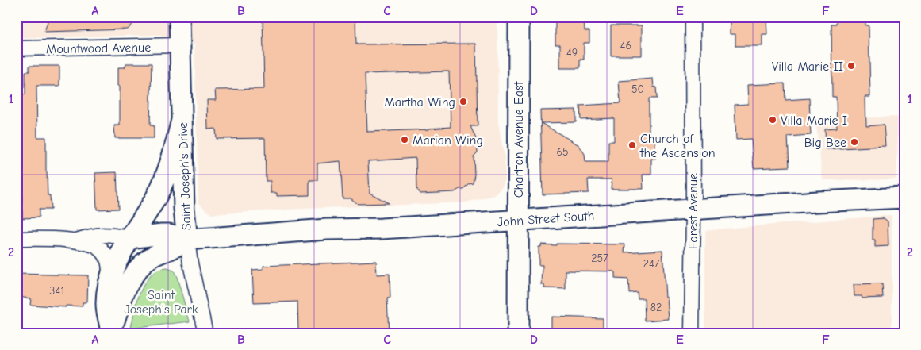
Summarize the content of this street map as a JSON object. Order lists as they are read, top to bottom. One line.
{"streets":{"main road":["Charlton Avenue East","Saint Joseph's Drive","John Street South"],"street":["Mountwood Avenue","Forest Avenue"]},"crossings":[["Mountwood Avenue","Saint Joseph's Drive"],["Charlton Avenue East","John Street South"],["Saint Joseph's Drive","John Street South"],["Forest Avenue","John Street South"]],"parks":["Saint Joseph's Park"],"places":["Villa Marie II","Martha Wing","Villa Marie I","Marian Wing","Big Bee","Church of the Ascension"],"house_numbers":["46","49","50","65","257","247","341","82"],"grid":{"columns":["A","B","C","D","E","F"],"rows":["1","2"]}}
